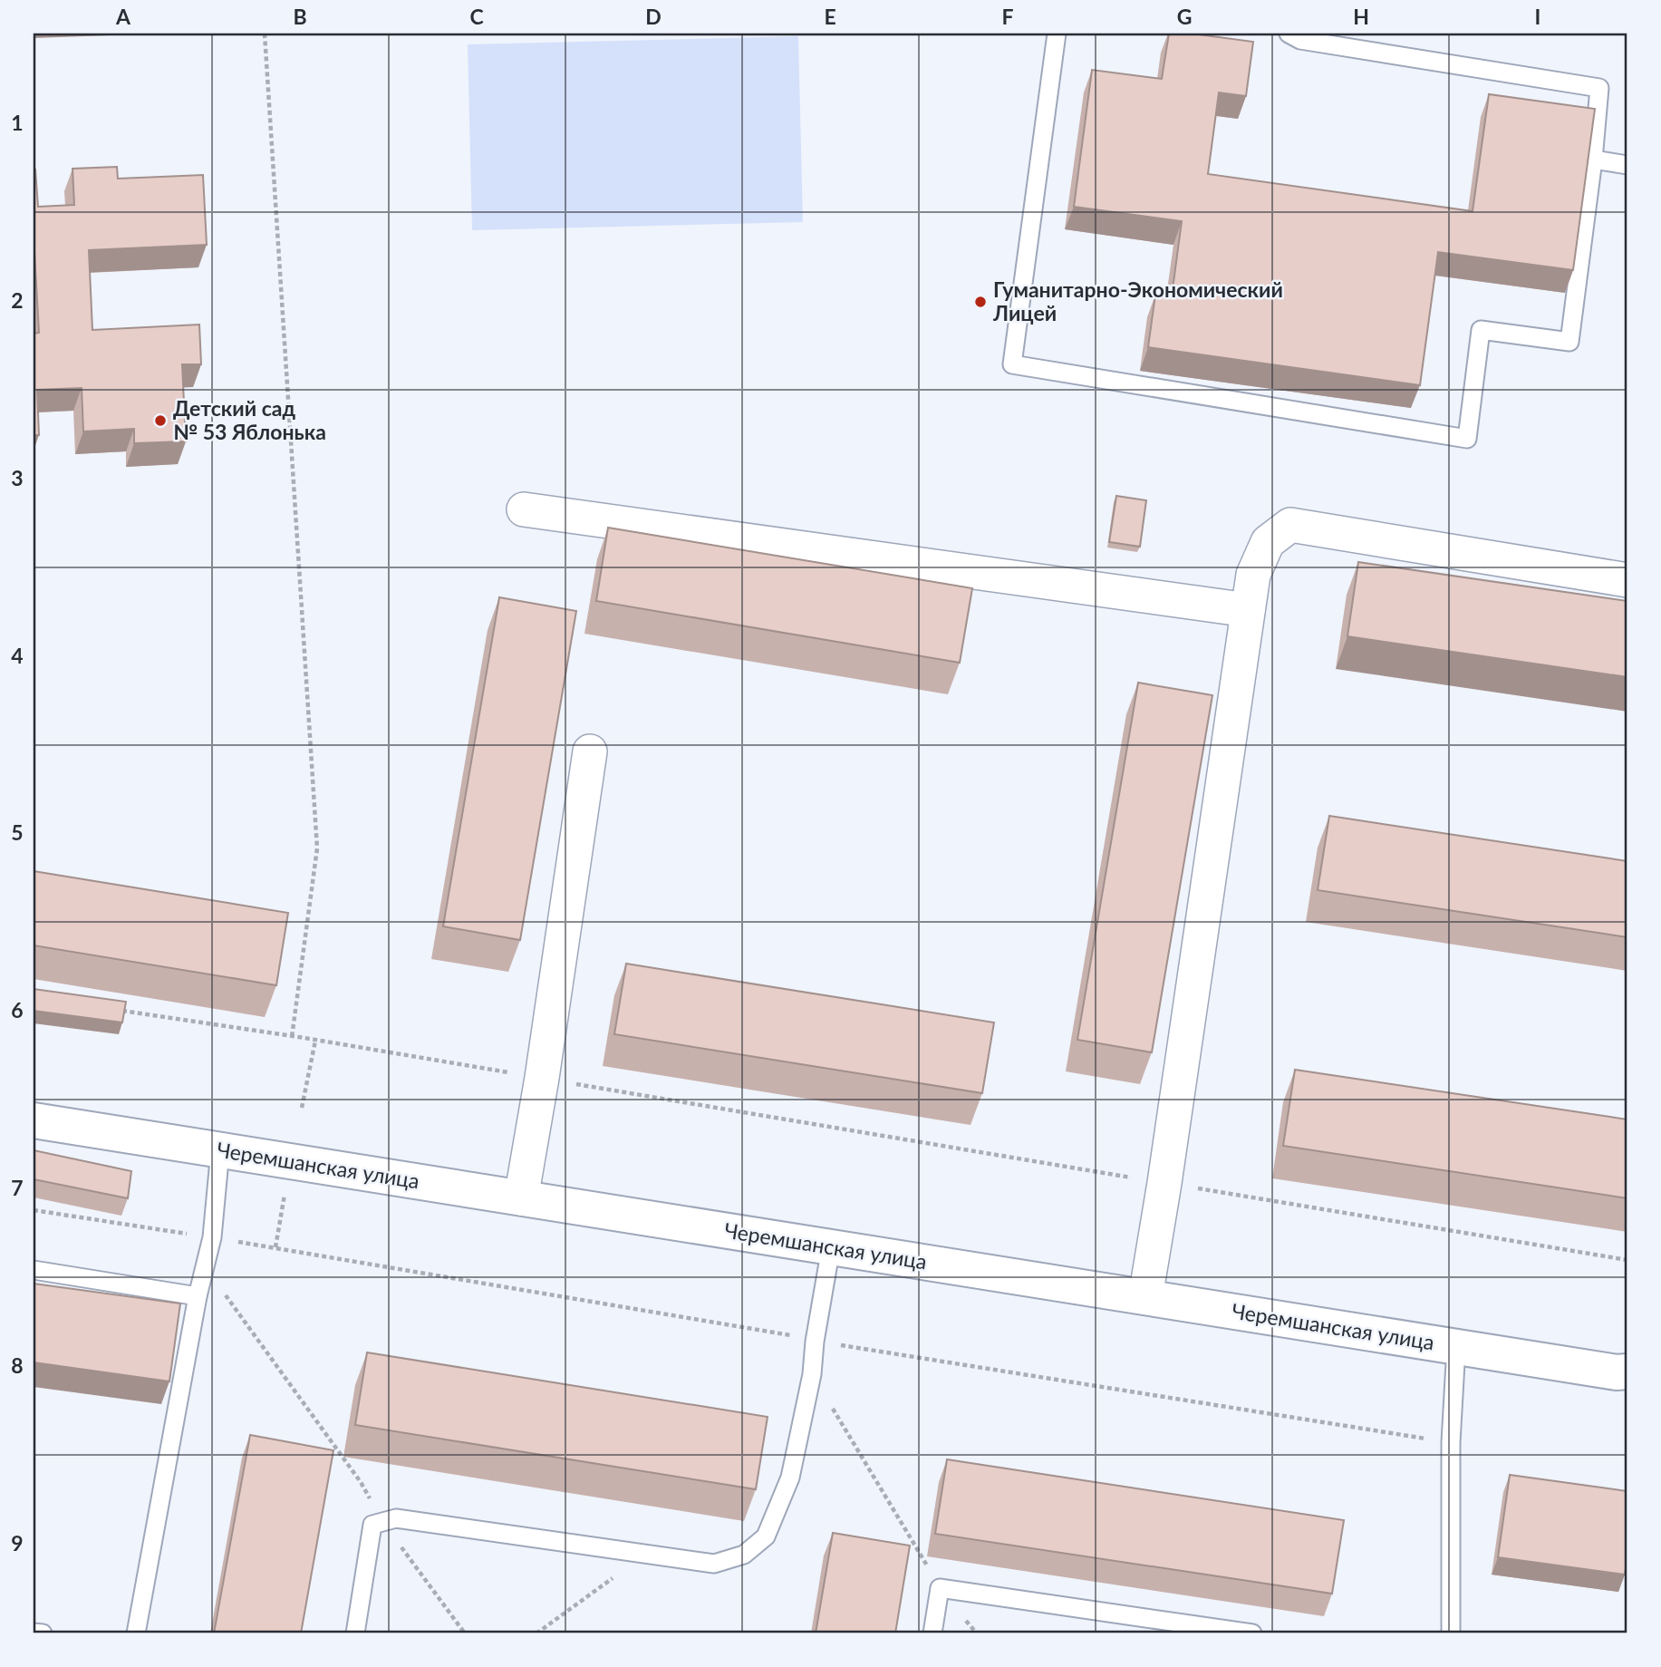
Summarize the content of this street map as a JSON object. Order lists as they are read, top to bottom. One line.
{"streets":{"street":["Черемшанская улица"]},"places":["Гуманитарно-Экономический Лицей","Детский сад № 53 Яблонька"],"grid":{"columns":["A","B","C","D","E","F","G","H","I"],"rows":["1","2","3","4","5","6","7","8","9"]}}
